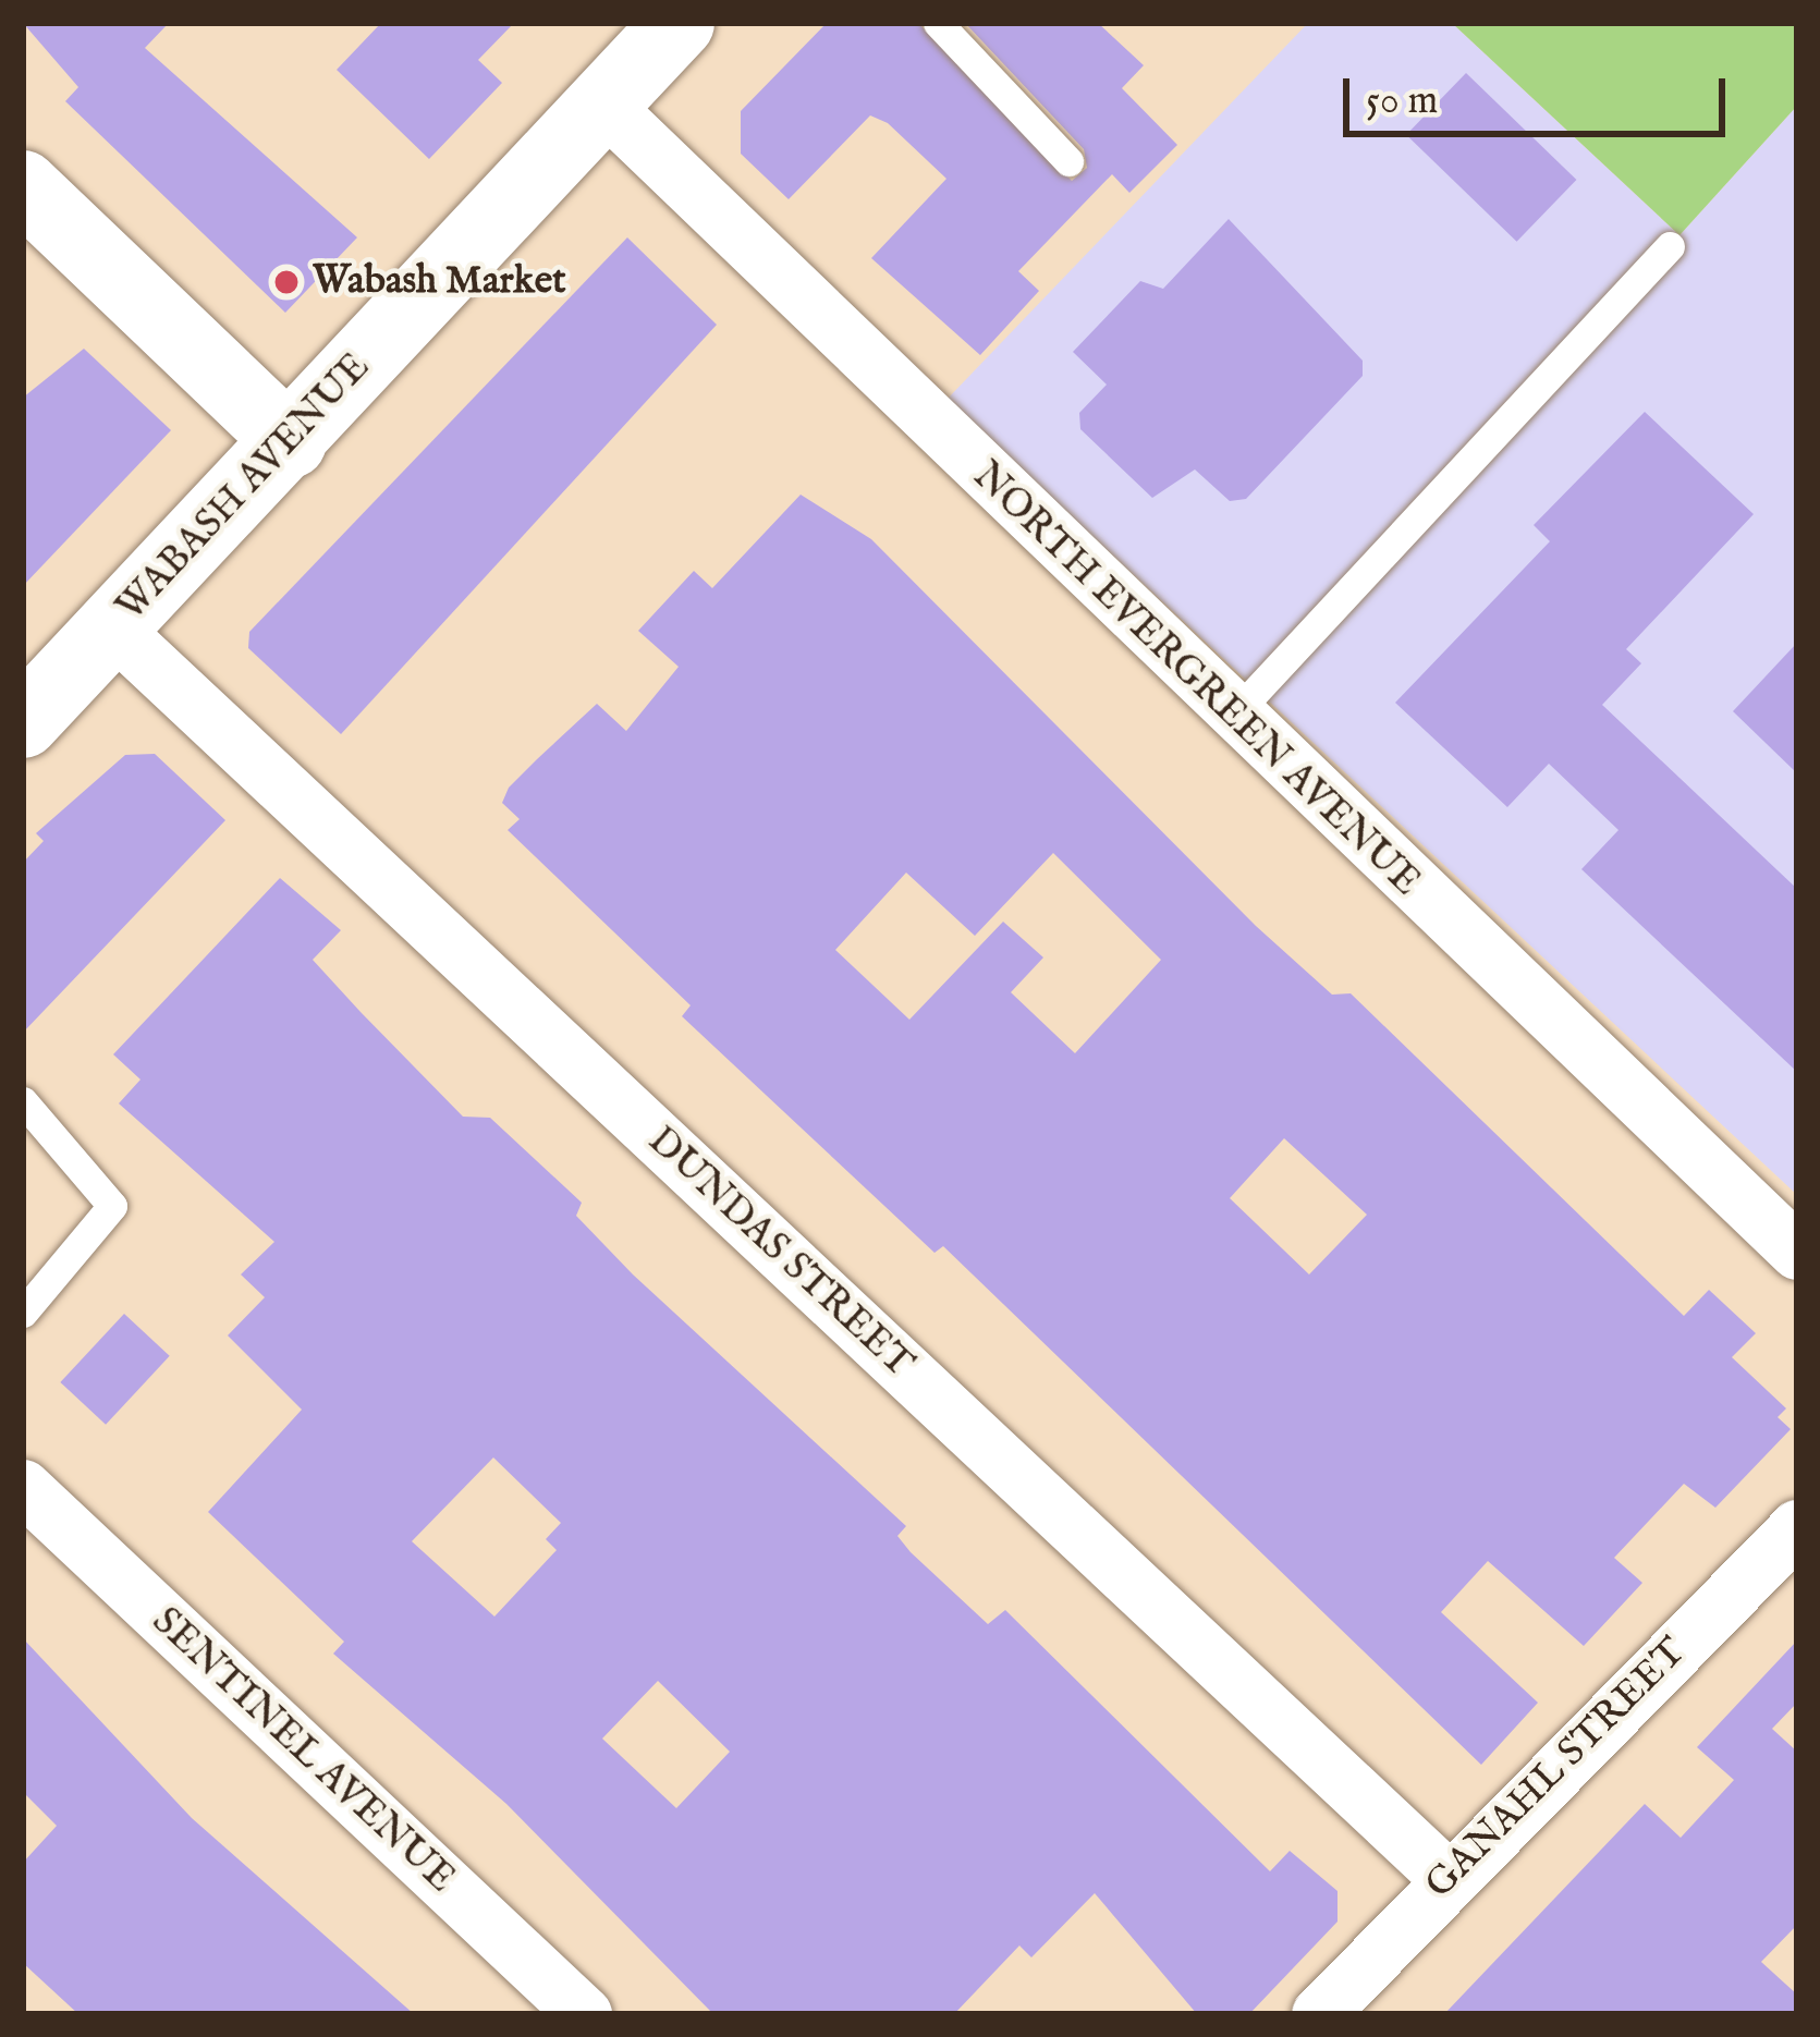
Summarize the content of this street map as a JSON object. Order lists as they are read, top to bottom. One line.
{"streets":{"street":["WABASH AVENUE","NORTH EVERGREEN AVENUE","DUNDAS STREET","SENTINEL AVENUE","GANAHL STREET"]},"crossings":[["WABASH AVENUE","NORTH EVERGREEN AVENUE"],["WABASH AVENUE","DUNDAS STREET"],["DUNDAS STREET","GANAHL STREET"]],"places":["Wabash Market"],"scale_bar":"50 m"}
